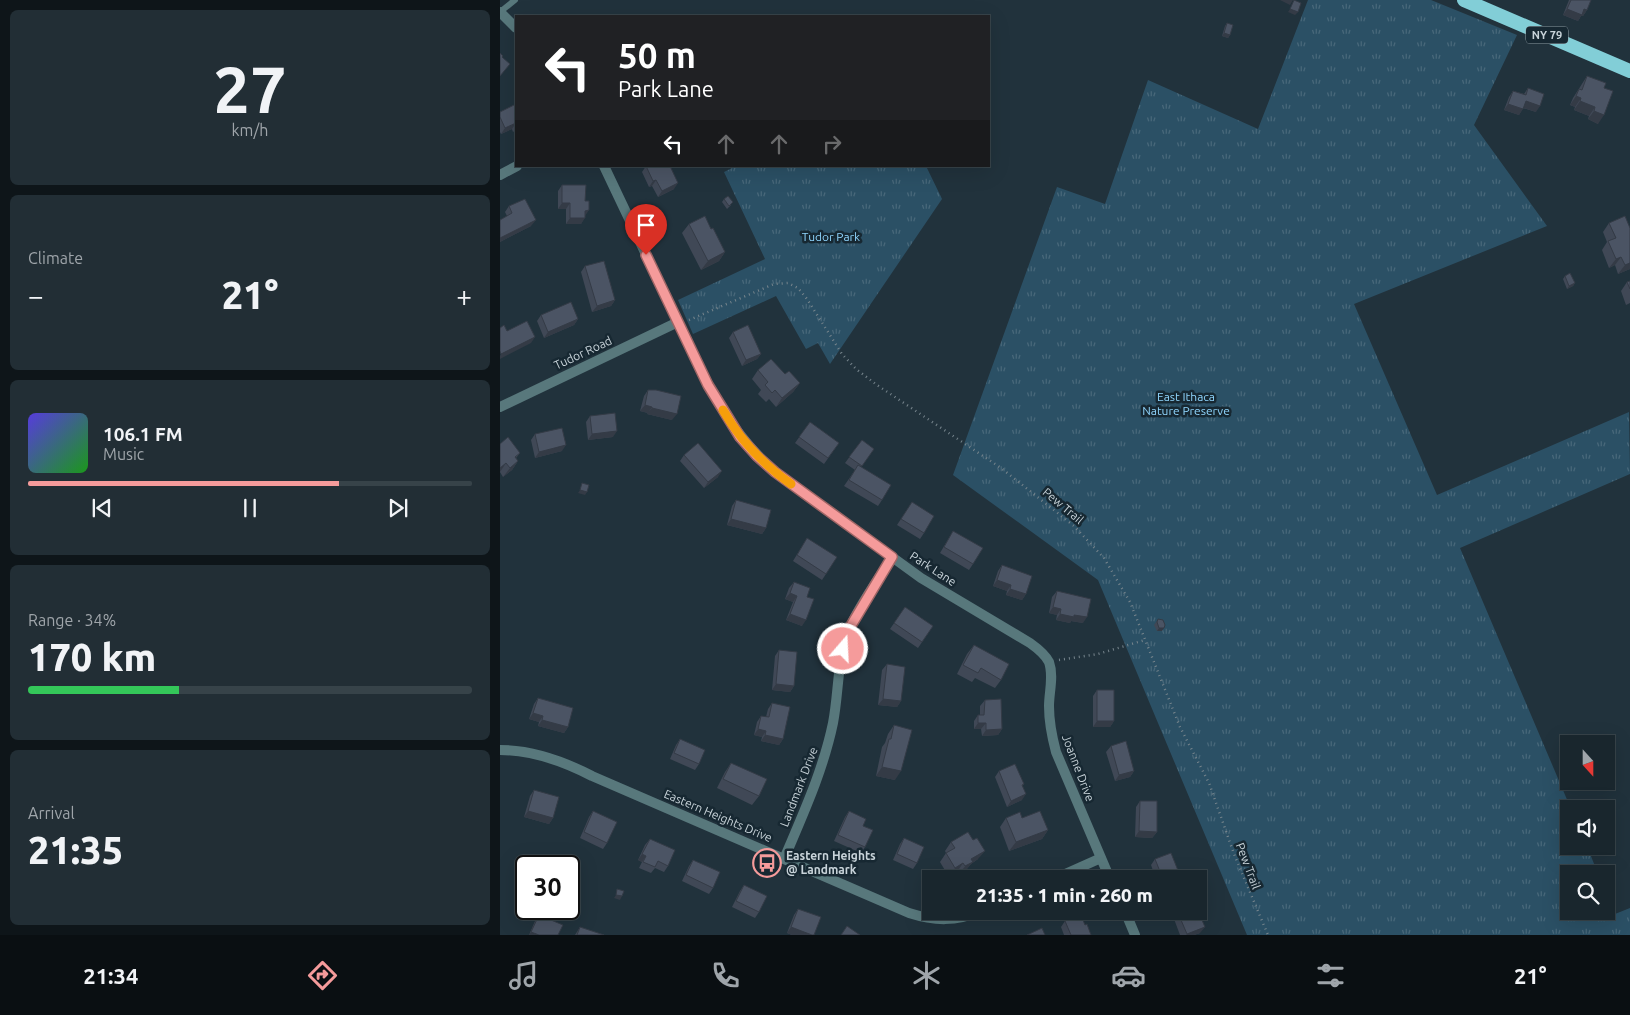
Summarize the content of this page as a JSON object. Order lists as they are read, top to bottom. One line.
{"streets":{"highway":["NY 79"],"street":["Tudor Road","Park Lane","Joanne Drive","Landmark Drive","Eastern Heights Drive"],"path":["Pew Trail"]},"crossings":[["Tudor Road","Pew Trail"],["Tudor Road","Park Lane"],["Pew Trail","Park Lane"],["Park Lane","Joanne Drive"],["Park Lane","Landmark Drive"],["Landmark Drive","Eastern Heights Drive"]],"parks":["Tudor Park","East Ithaca Nature Preserve"],"places":{"bus stop":["Eastern Heights @ Landmark"]},"north":"bottom","page":{"tile":[["27","km/h"],"Climate",["Range · 34%","170 km"],["Arrival","21:35"]],"turn":["50 m","Park Lane"],"heat":["−","21°","+"],"song":["106.1 FM","Music"],"limit":"30","trip":"21:35 · 1 min · 260 m","tabs":["21:34","21°"]}}
